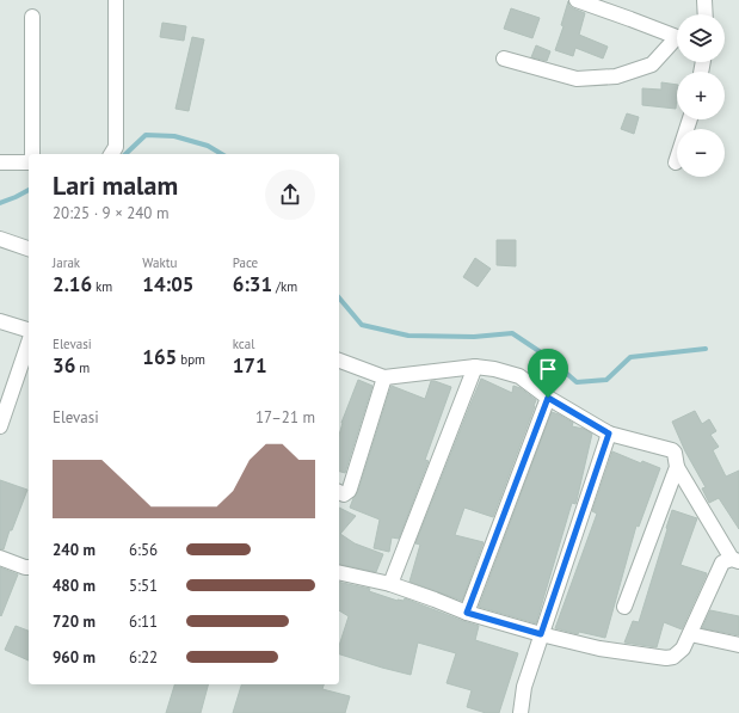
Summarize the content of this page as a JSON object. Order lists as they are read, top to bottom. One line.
{"page":{"map_buttons":["+","−"],"heading":["Lari malam","20:25 · 9 × 240 m"],"stats":[["Jarak","2.16 km"],["Waktu","14:05"],["Pace","6:31 /km"],["Elevasi","36 m"],["165 bpm"],["kcal","171"]],"chart":["Elevasi","17–21 m"],"list":[{"name":"240 m","note":"6:56"},{"name":"480 m","note":"5:51"},{"name":"720 m","note":"6:11"},{"name":"960 m","note":"6:22"}]}}
